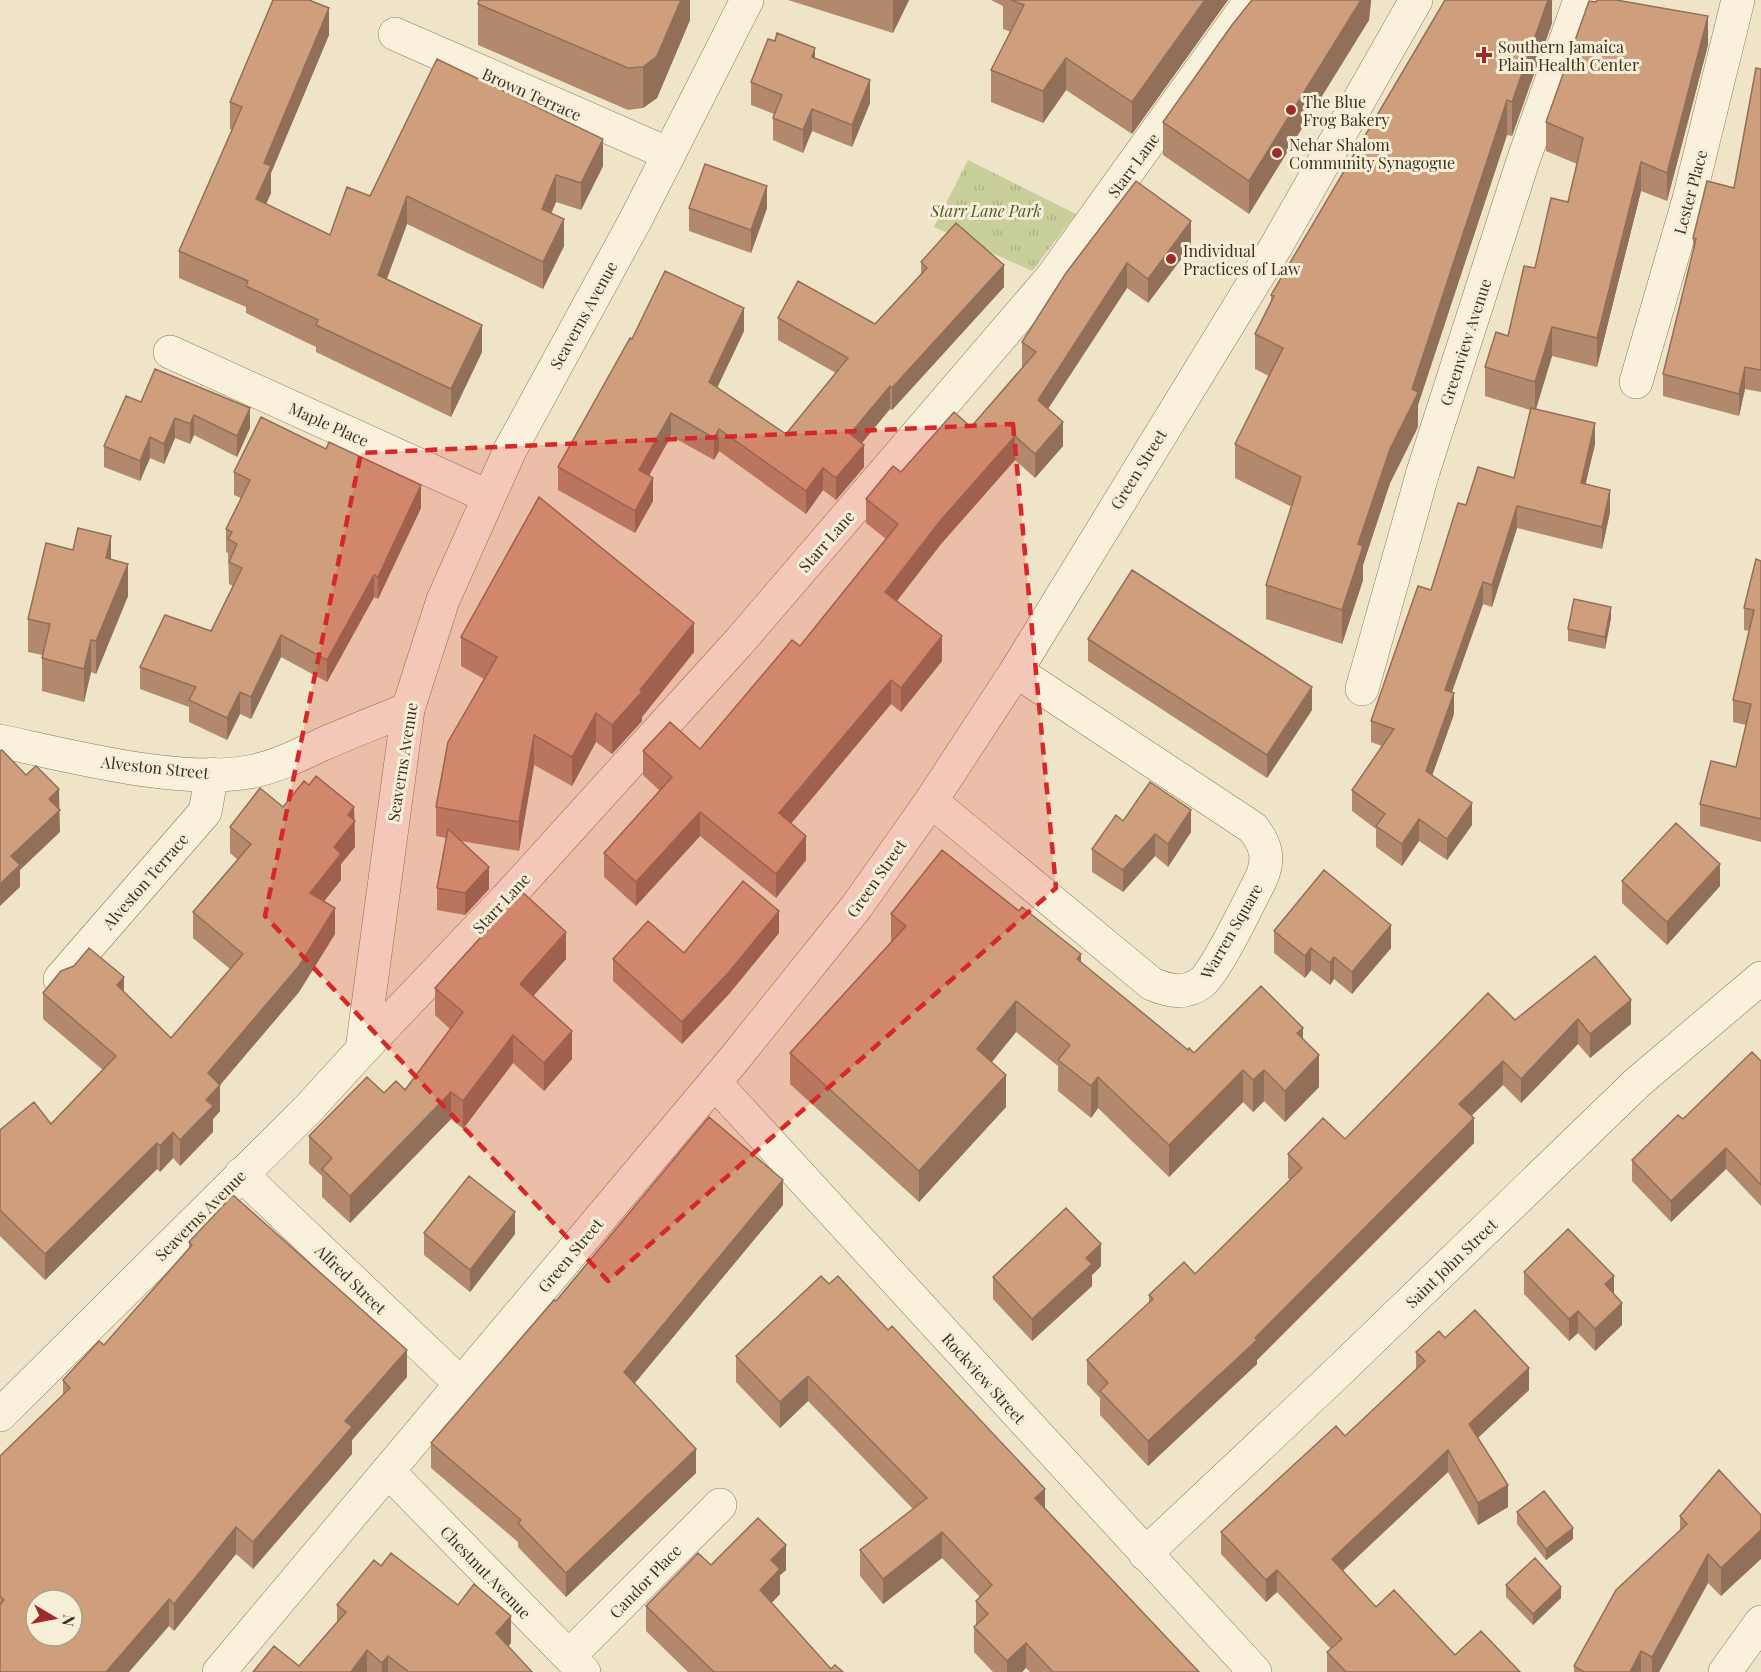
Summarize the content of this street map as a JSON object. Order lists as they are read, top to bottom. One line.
{"streets":{"street":["Brown Terrace","Starr Lane","Lester Place","Seaverns Avenue","Greenview Avenue","Maple Place","Green Street","Alveston Street","Alveston Terrace","Warren Square","Saint John Street","Alfred Street","Rockview Street","Chestnut Avenue","Candor Place"]},"crossings":[["Brown Terrace","Seaverns Avenue"],["Starr Lane","Seaverns Avenue"],["Seaverns Avenue","Maple Place"],["Seaverns Avenue","Alveston Street"],["Seaverns Avenue","Alfred Street"],["Green Street","Warren Square"],["Green Street","Alfred Street"],["Green Street","Rockview Street"],["Green Street","Chestnut Avenue"],["Alveston Street","Alveston Terrace"],["Saint John Street","Rockview Street"],["Chestnut Avenue","Candor Place"]],"parks":["Starr Lane Park"],"places":{"health":["Southern Jamaica Plain Health Center"],"other":["The Blue Frog Bakery","Nehar Shalom Community Synagogue","Individual Practices of Law"]},"north":"right"}
